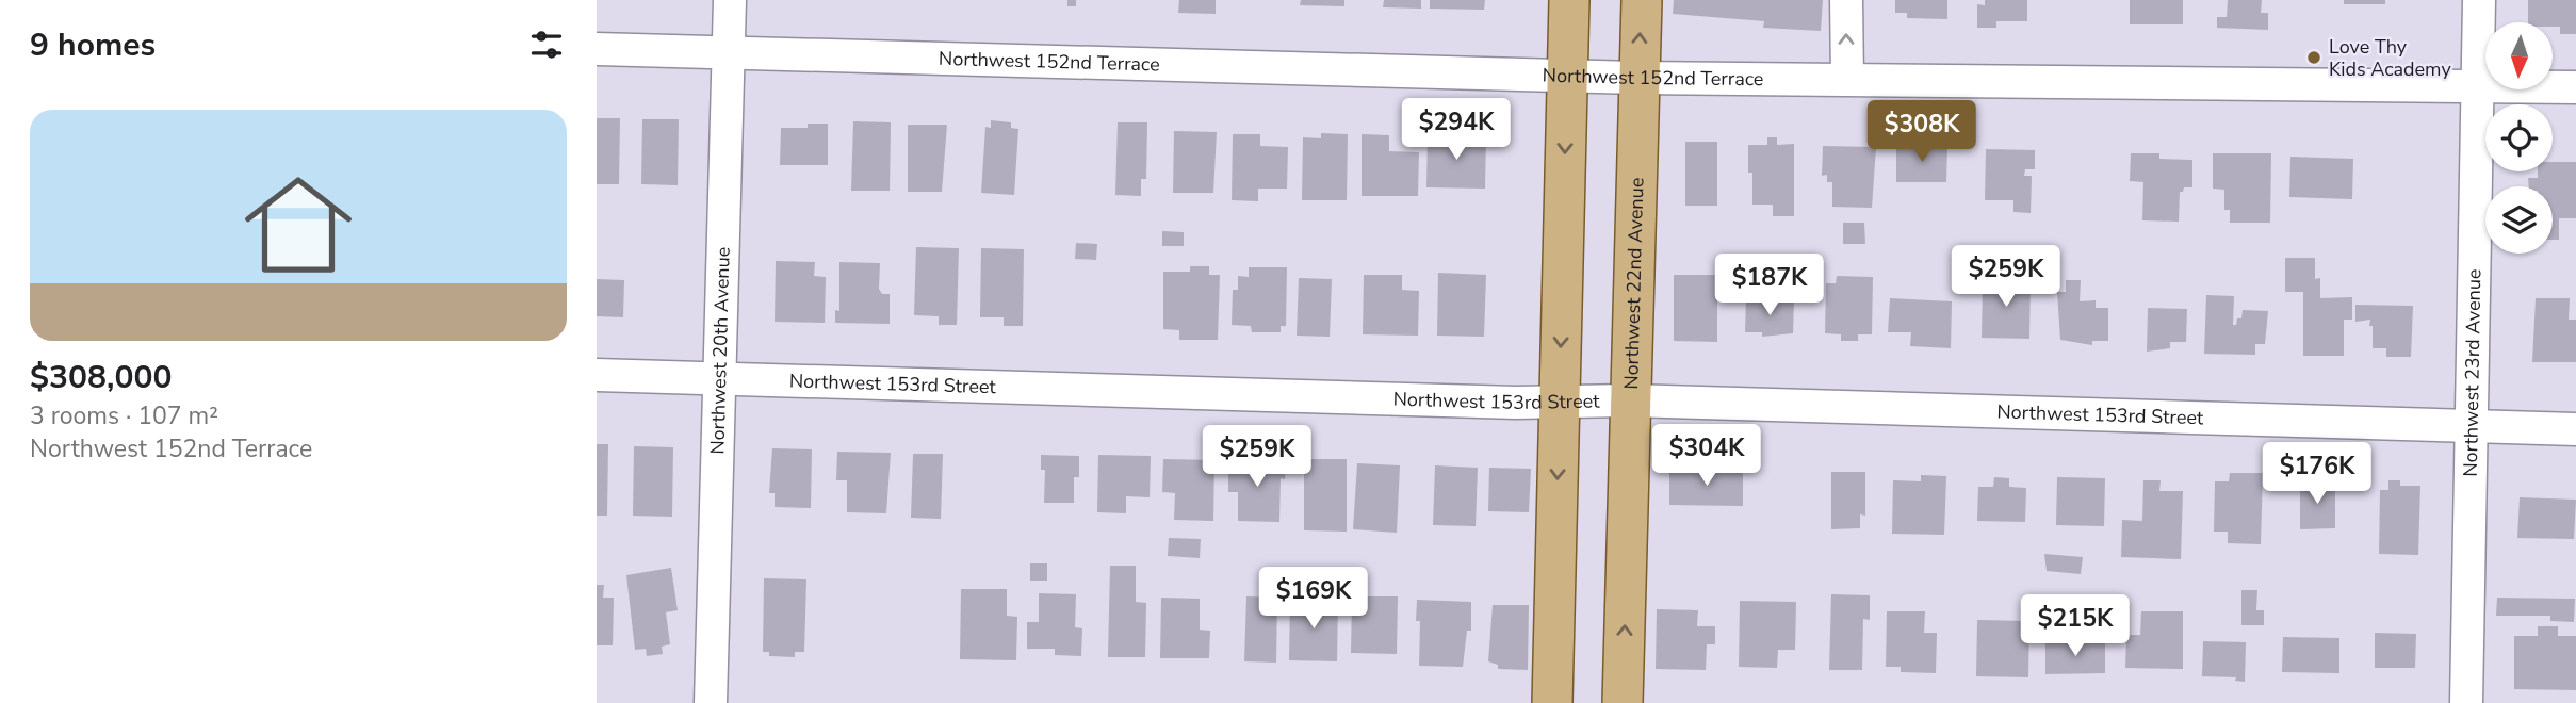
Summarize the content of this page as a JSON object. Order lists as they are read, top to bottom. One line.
{"streets":{"main road":["Northwest 22nd Avenue"],"street":["Northwest 152nd Terrace","Northwest 20th Avenue","Northwest 23rd Avenue","Northwest 153rd Street"]},"crossings":[["Northwest 152nd Terrace","Northwest 22nd Avenue"],["Northwest 152nd Terrace","Northwest 20th Avenue"],["Northwest 152nd Terrace","Northwest 23rd Avenue"],["Northwest 22nd Avenue","Northwest 153rd Street"],["Northwest 20th Avenue","Northwest 153rd Street"],["Northwest 23rd Avenue","Northwest 153rd Street"]],"places":["Love Thy Kids Academy"],"north":"bottom","page":{"heading":"9 homes","list":[{"name":"$308,000","note":"3 rooms · 107 m² · Northwest 152nd Terrace"}],"price":["$294K","$308K","$259K","$187K","$304K","$259K","$176K","$169K","$215K"]}}
